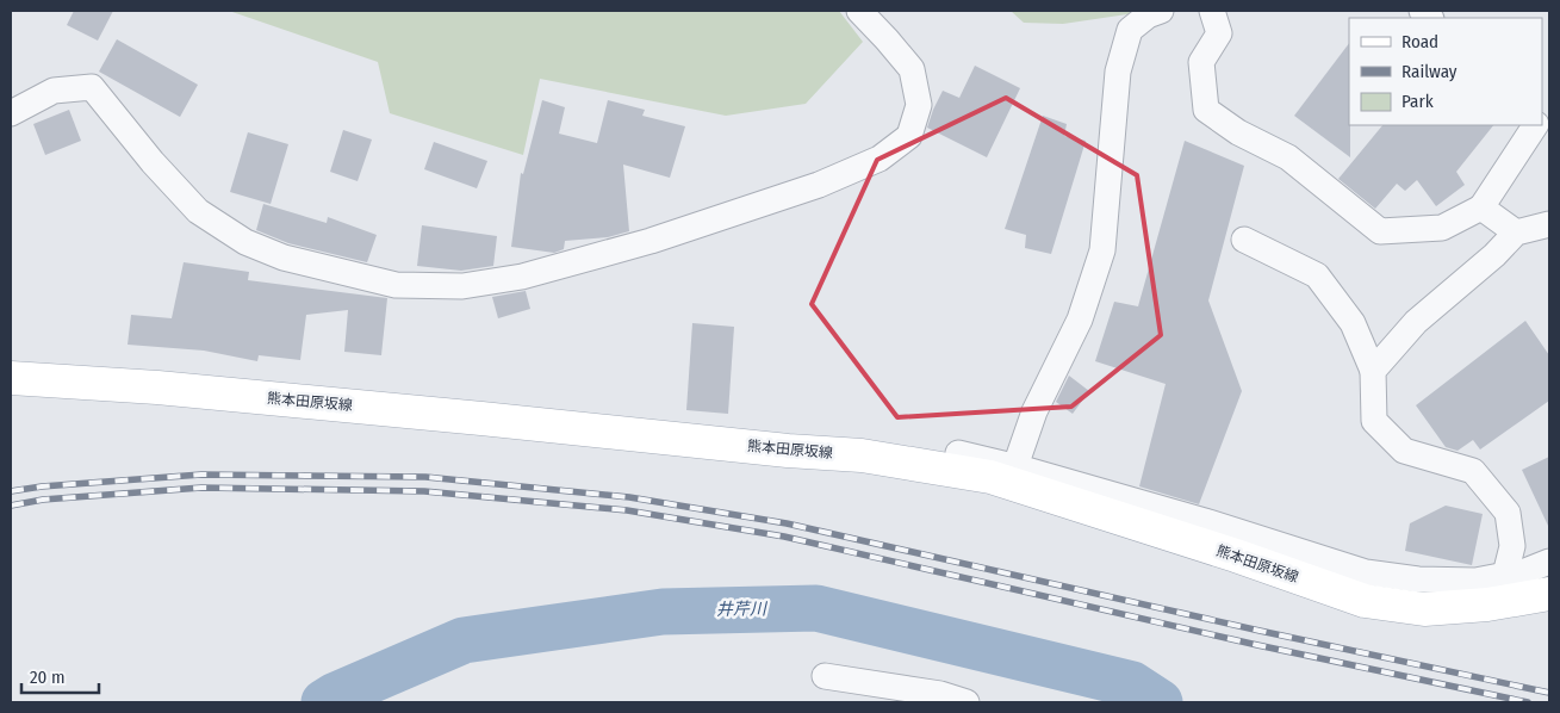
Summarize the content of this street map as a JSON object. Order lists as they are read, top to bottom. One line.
{"streets":{"main road":["熊本田原坂線"]},"water":["井芹川"],"legend":["Road","Railway","Park"],"scale_bar":"20 m"}
